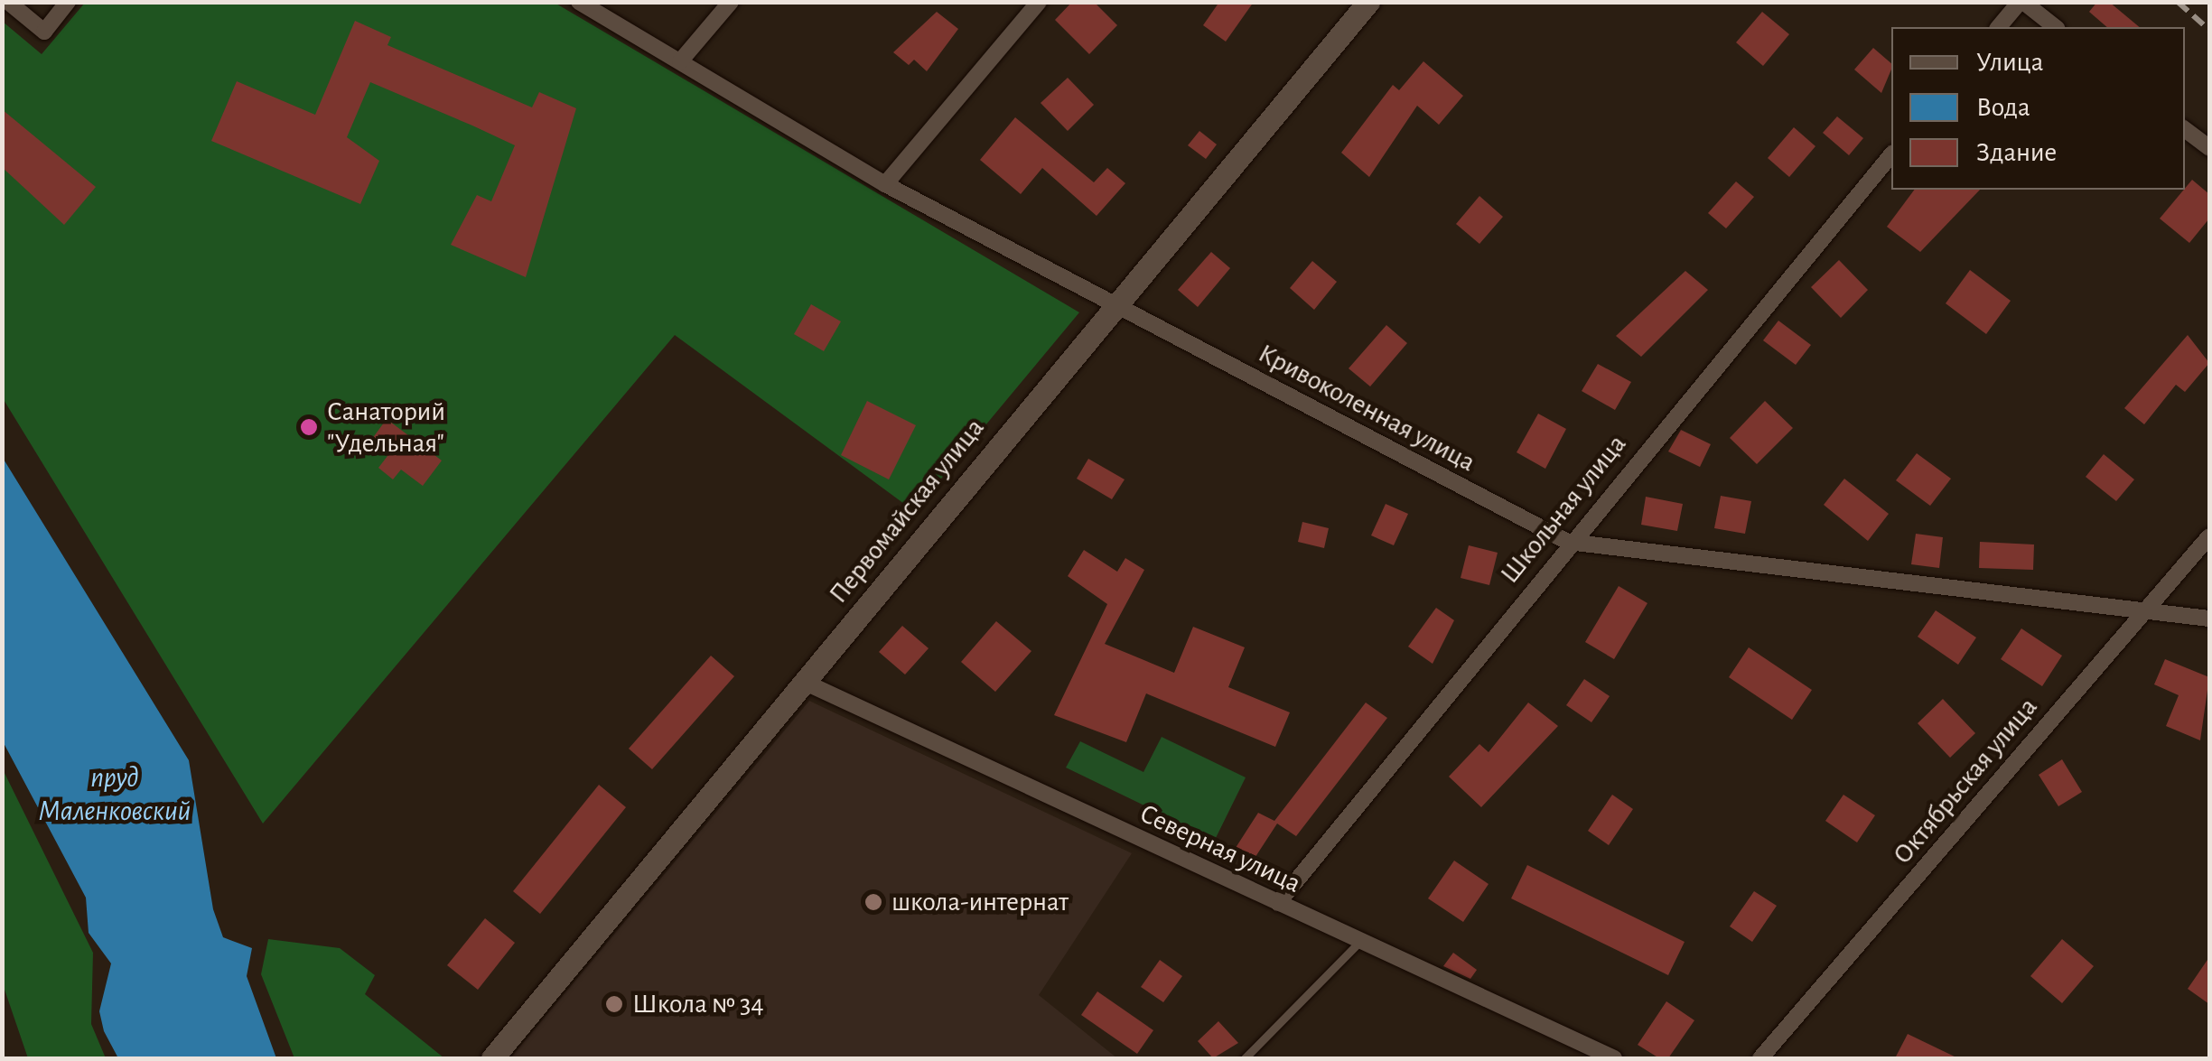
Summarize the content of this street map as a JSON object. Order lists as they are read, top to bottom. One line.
{"streets":{"main road":["Первомайская улица"],"street":["Кривоколенная улица","Школьная улица","Октябрьская улица","Северная улица"]},"crossings":[["Кривоколенная улица","Школьная улица"],["Кривоколенная улица","Первомайская улица"],["Кривоколенная улица","Октябрьская улица"],["Школьная улица","Северная улица"],["Первомайская улица","Северная улица"]],"water":["пруд Маленковский"],"places":["Санаторий \"Удельная\"","школа-интернат","Школа № 34"],"legend":["Улица","Вода","Здание"]}
